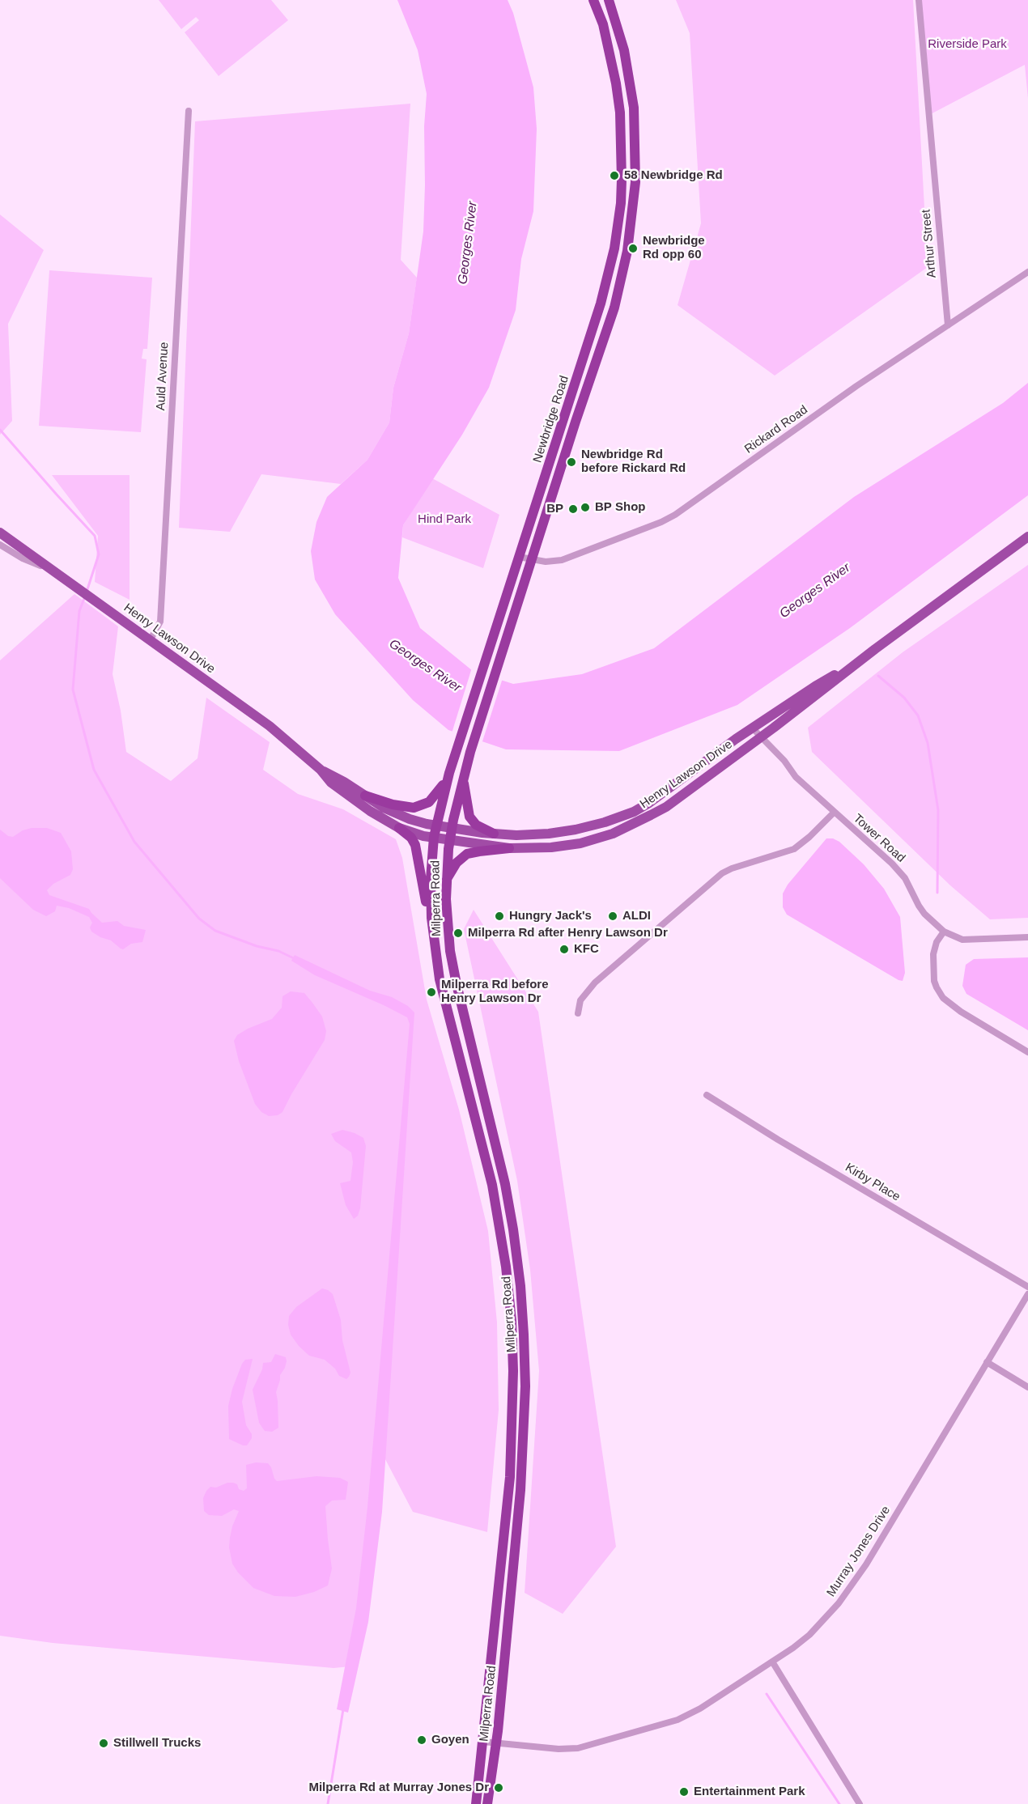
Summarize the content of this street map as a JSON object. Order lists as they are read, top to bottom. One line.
{"streets":{"highway":["Newbridge Road","Milperra Road"],"main road":["Henry Lawson Drive"],"street":["Arthur Street","Auld Avenue","Rickard Road","Tower Road","Kirby Place","Murray Jones Drive"]},"crossings":[["Arthur Street","Rickard Road"],["Auld Avenue","Henry Lawson Drive"],["Newbridge Road","Rickard Road"],["Newbridge Road","Henry Lawson Drive"],["Newbridge Road","Milperra Road"],["Henry Lawson Drive","Tower Road"],["Henry Lawson Drive","Milperra Road"],["Milperra Road","Murray Jones Drive"]],"water":["Georges River"],"parks":["Riverside Park","Hind Park"],"places":["58 Newbridge Rd","Newbridge Rd opp 60","Newbridge Rd before Rickard Rd","BP Shop","BP","Hungry Jack's","ALDI","Milperra Rd after Henry Lawson Dr","KFC","Milperra Rd before Henry Lawson Dr","Goyen","Stillwell Trucks","Milperra Rd at Murray Jones Dr","Entertainment Park"]}
